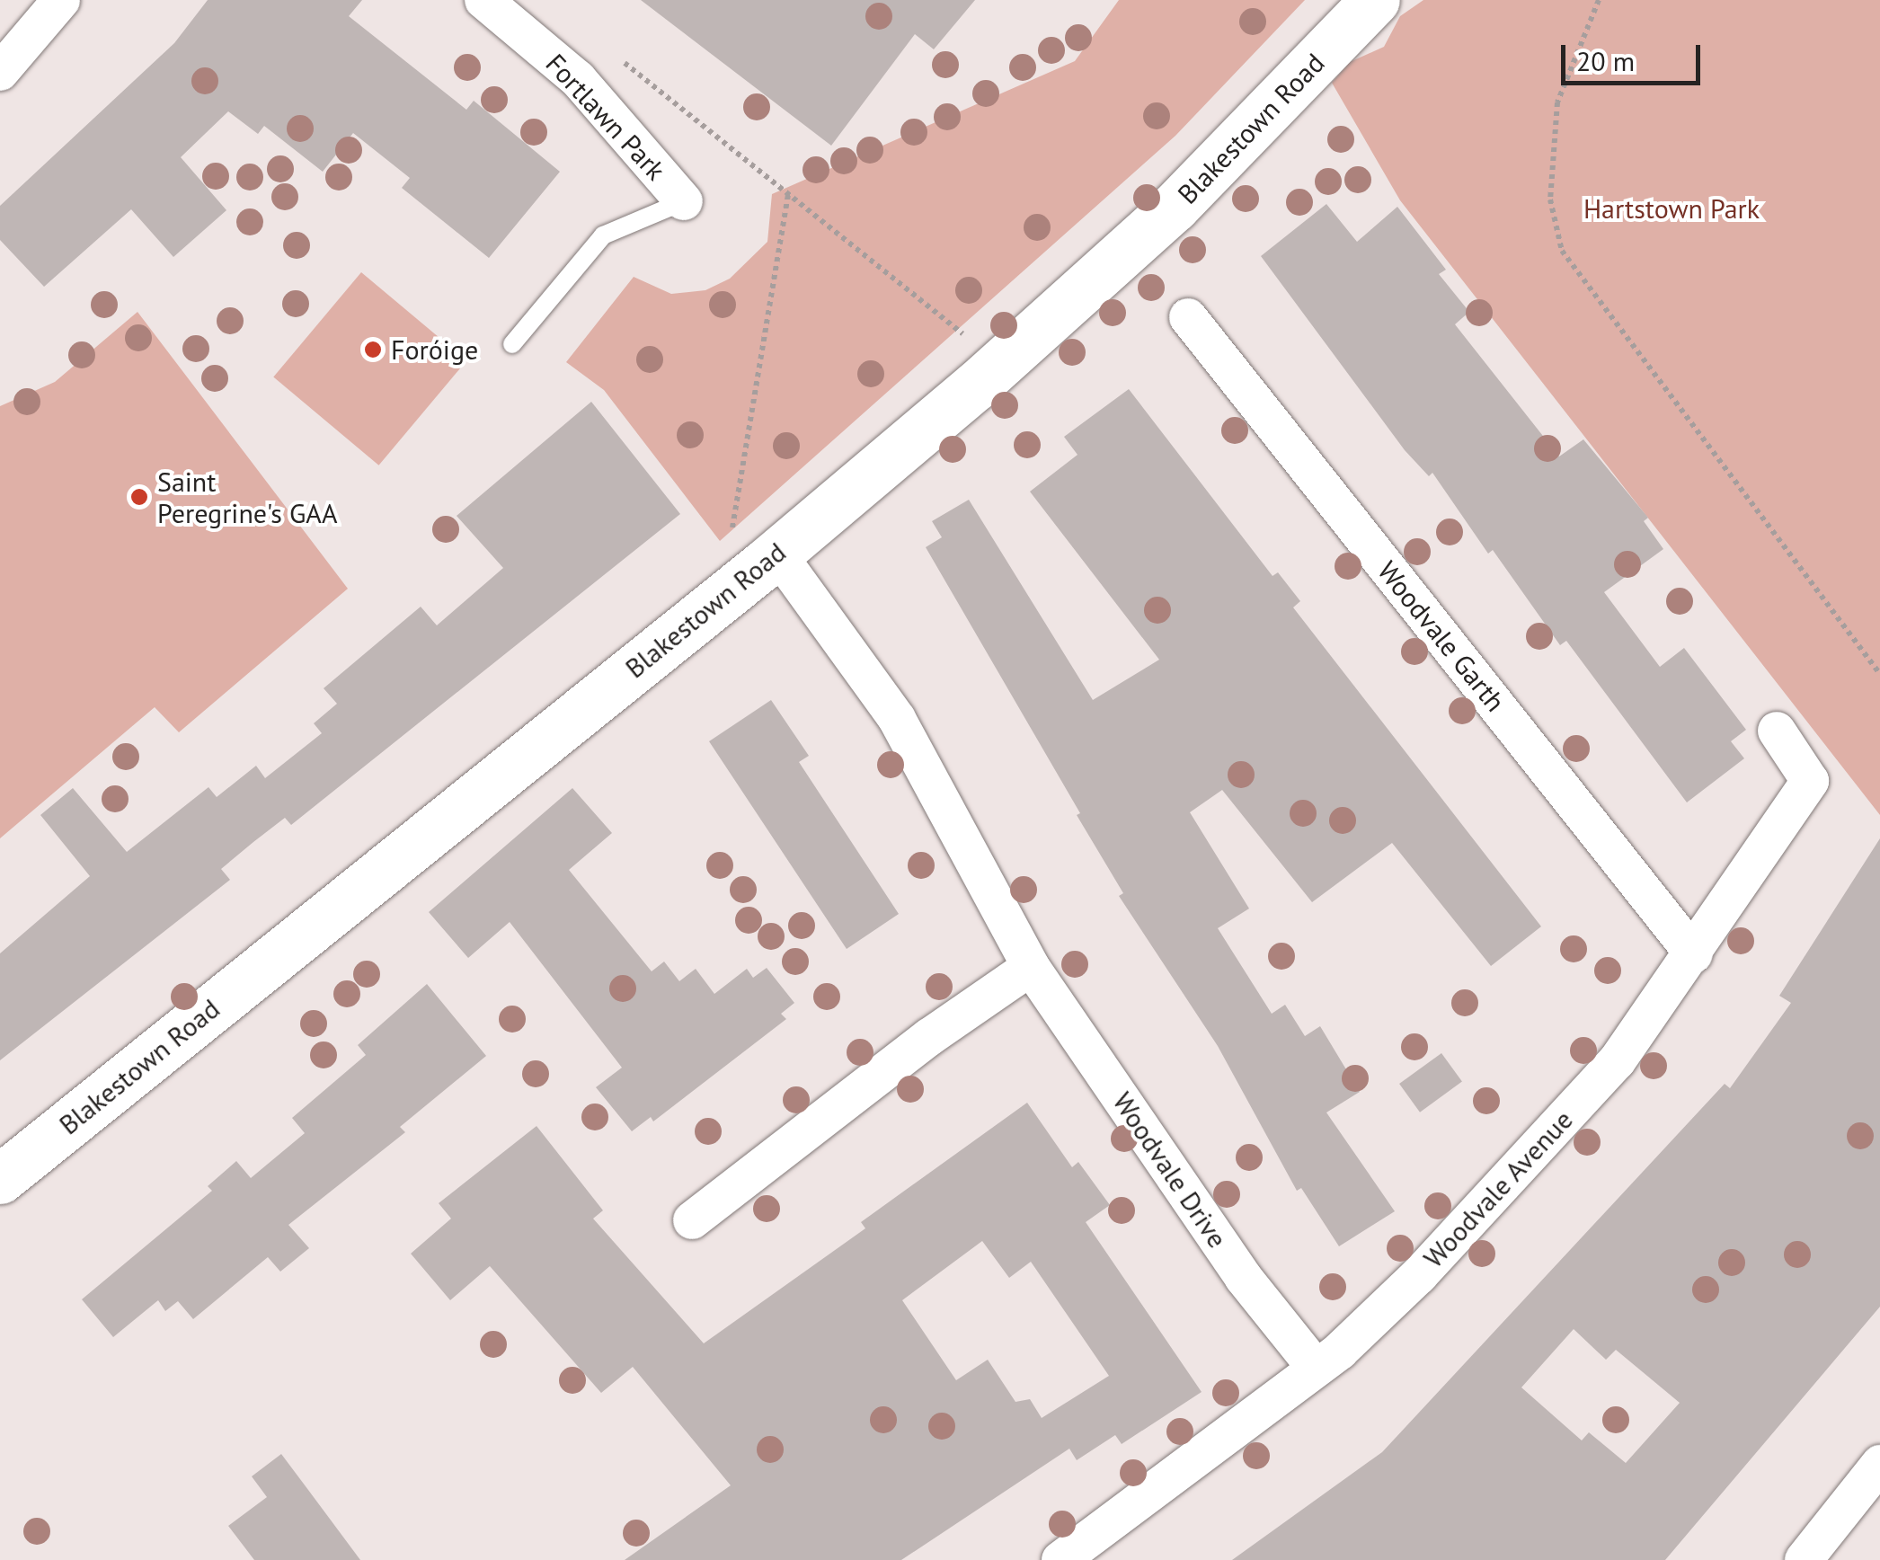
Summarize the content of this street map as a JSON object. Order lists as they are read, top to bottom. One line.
{"streets":{"street":["Fortlawn Park","Blakestown Road","Woodvale Garth","Woodvale Drive","Woodvale Avenue"]},"crossings":[["Blakestown Road","Woodvale Drive"],["Woodvale Garth","Woodvale Avenue"],["Woodvale Drive","Woodvale Avenue"]],"parks":["Hartstown Park"],"places":["Foróige","Saint Peregrine's GAA"],"scale_bar":"20 m"}
